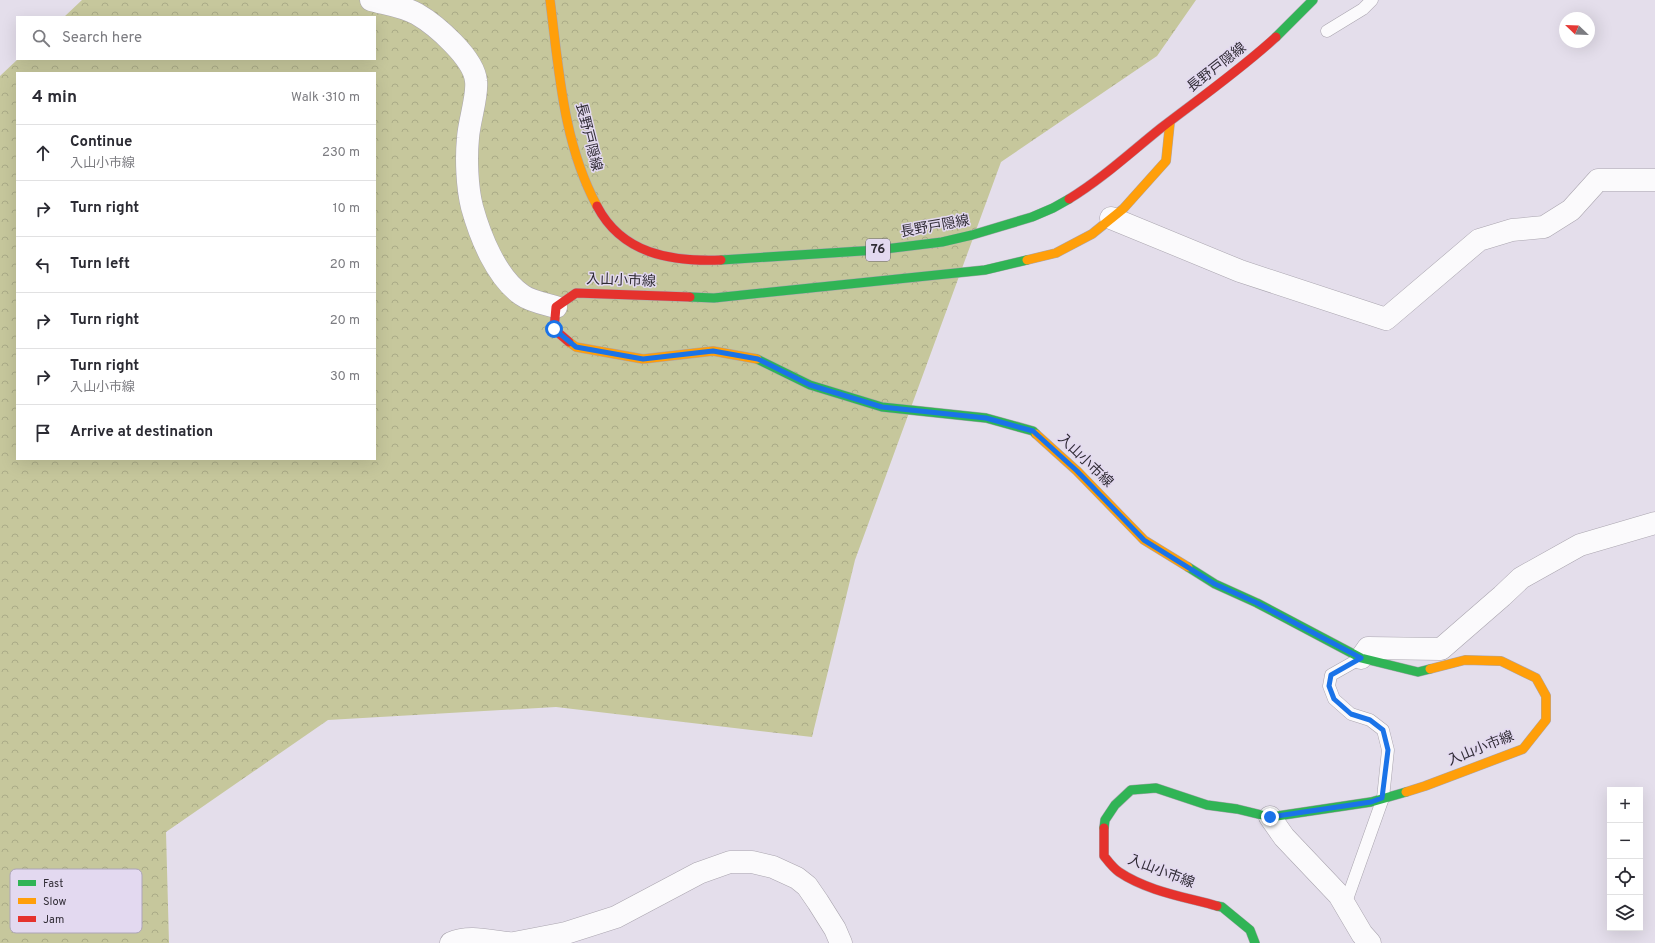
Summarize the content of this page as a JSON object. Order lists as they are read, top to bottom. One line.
{"streets":{"main road":["長野戸隠線","76","入山小市線"]},"crossings":[["長野戸隠線","入山小市線"]],"legend":["Fast","Slow","Jam"],"north":"top left","page":{"search":"Search here","heading":["4 min","Walk · 310 m"],"list":[["Continue","入山小市線","230 m"],["Turn right","10 m"],["Turn left","20 m"],["Turn right","20 m"],["Turn right","入山小市線","30 m"],"Arrive at destination"],"map_buttons":["+","−"]}}
